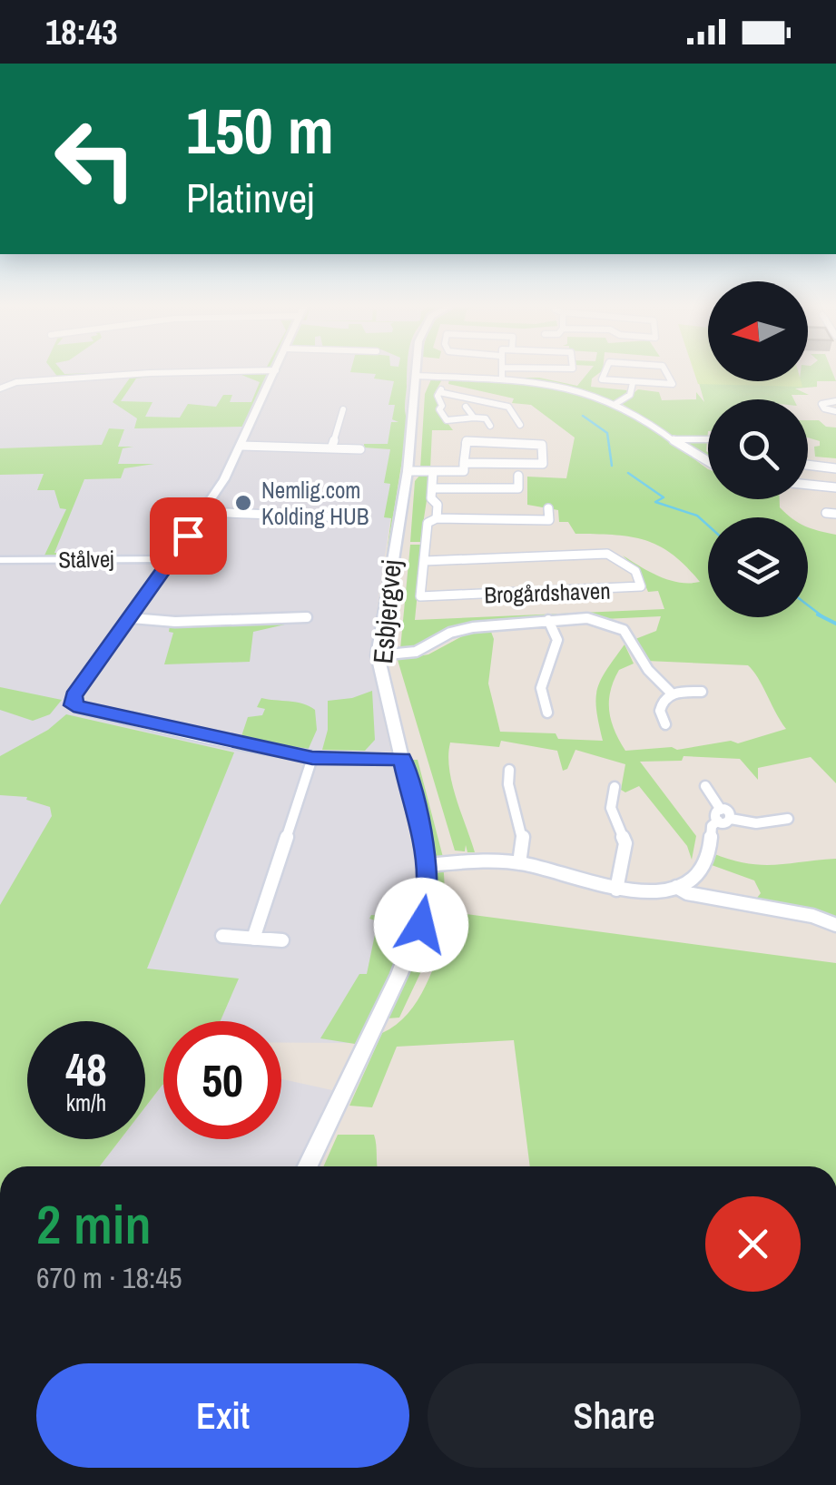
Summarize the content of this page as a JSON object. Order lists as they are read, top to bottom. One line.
{"streets":{"main road":["Esbjergvej"],"street":["Stålvej","Brogårdshaven"]},"places":["Nemlig.com Kolding HUB"],"north":"left","page":{"status":"18:43","turn":["150 m","Platinvej"],"speed":"48 km/h","limit":"50","heading":["2 min","670 m · 18:45"],"buttons":["Exit","Share"]}}
